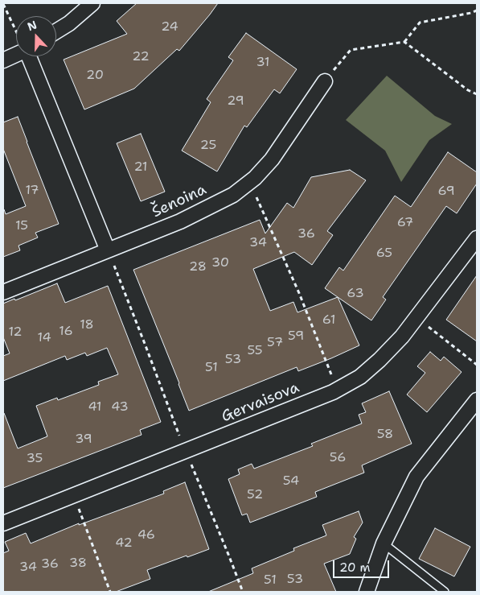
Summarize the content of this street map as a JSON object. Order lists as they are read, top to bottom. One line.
{"streets":{"street":["Šenoina","Gervaisova"]},"house_numbers":["24","22","31","20","29","25","21","17","69","67","15","36","34","65","30","28","63","61","18","16","12","59","14","57","55","53","51","41","43","58","39","56","35","54","52","46","42","38","36","34","53","51"],"scale_bar":"20 m","north":"top"}
